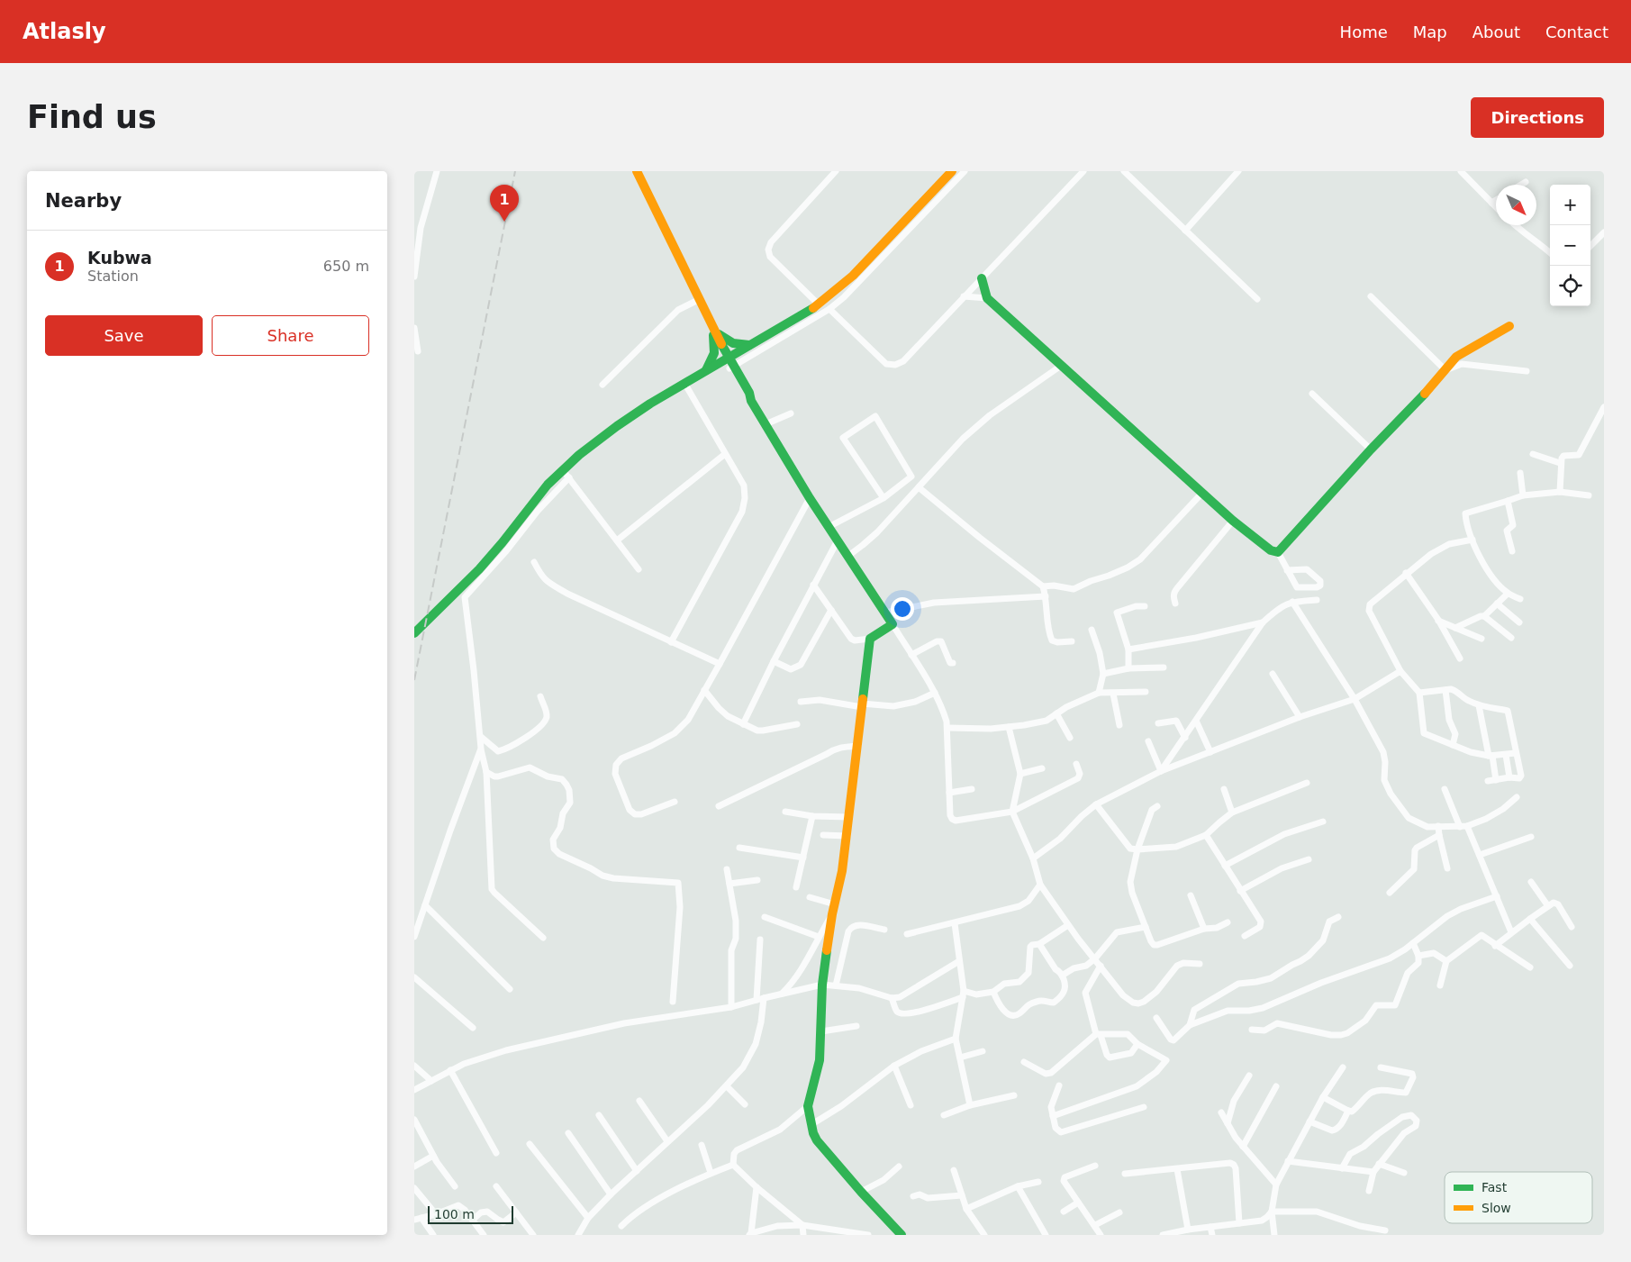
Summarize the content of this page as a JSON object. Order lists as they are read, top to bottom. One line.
{"legend":["Fast","Slow"],"scale_bar":"100 m","north":"bottom right","page":{"header":"Atlasly","nav":["Home","Map","About","Contact"],"buttons":["Directions",["Save","Share"]],"title":"Find us","heading":"Nearby","map_buttons":["+","−"],"pins":"1","list":[{"mark":"1","name":"Kubwa","note":"Station","value":"650 m"}],"scale":"100 m"}}
